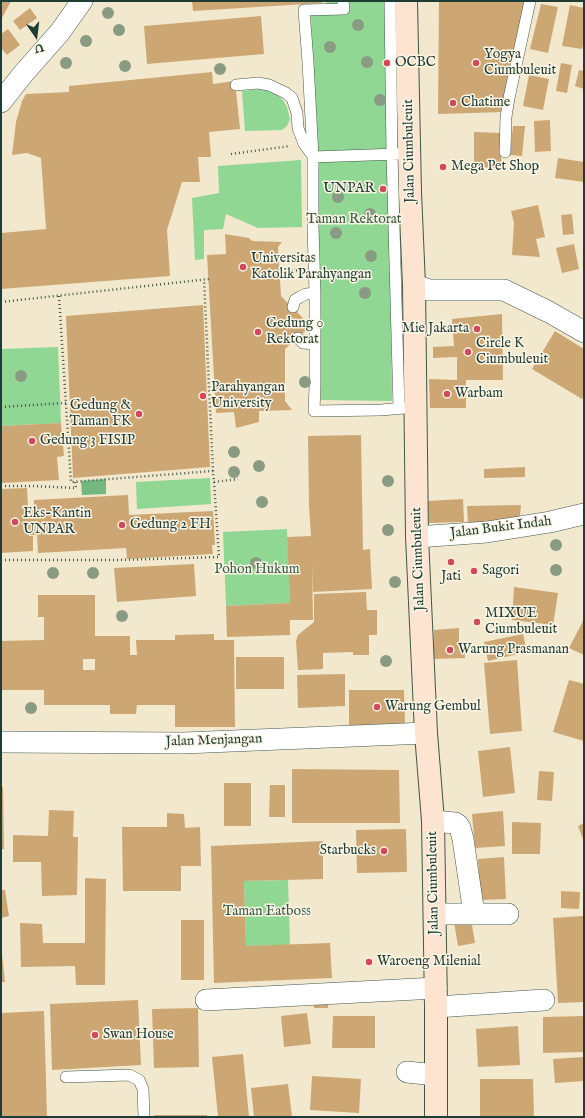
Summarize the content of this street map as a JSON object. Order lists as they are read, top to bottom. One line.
{"streets":{"main road":["Jalan Ciumbuleuit"],"street":["Jalan Bukit Indah","Jalan Menjangan"]},"crossings":[["Jalan Ciumbuleuit","Jalan Bukit Indah"],["Jalan Ciumbuleuit","Jalan Menjangan"]],"parks":["Taman Rektorat","Pohon Hukum","Taman Eatboss"],"places":["OCBC","Yogya Ciumbuleuit","Chatime","Mega Pet Shop","UNPAR","Universitas Katolik Parahyangan","Mie Jakarta","Gedung 0 Rektorat","Circle K Ciumbuleuit","Warbam","Parahyangan University","Gedung & Taman FK","Gedung 3 FISIP","Eks-Kantin UNPAR","Gedung 2 FH","Jati","Sagori","MIXUE Ciumbuleuit","Warung Prasmanan","Warung Gembul","Starbucks","Waroeng Milenial","Swan House"],"north":"bottom"}
